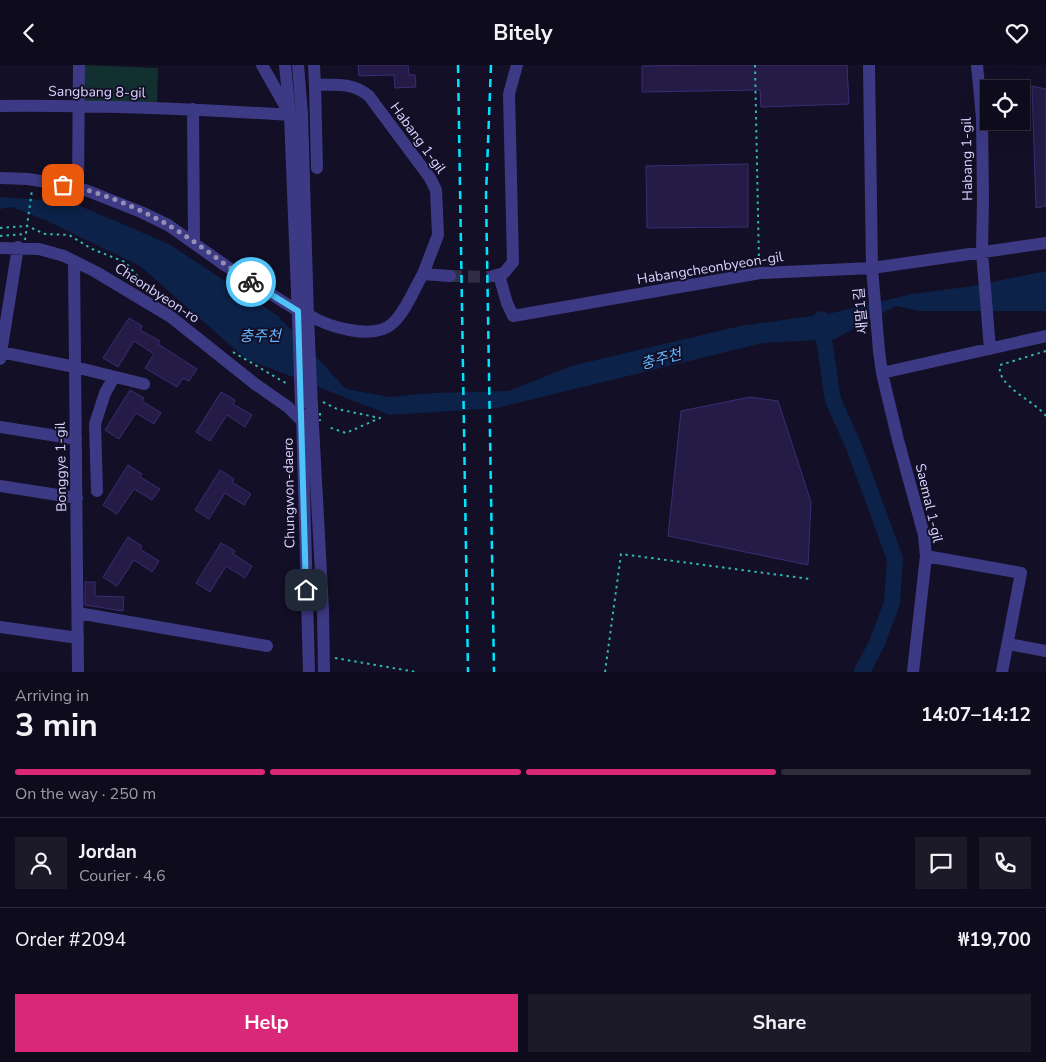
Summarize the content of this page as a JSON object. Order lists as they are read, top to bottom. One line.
{"streets":{"street":["Sangbang 8-gil","Habang 1-gil","Habangcheonbyeon-gil","Cheonbyeon-ro","새말1길","Bonggye 1-gil","Chungwon-daero","Saemal 1-gil"]},"crossings":[["Habang 1-gil","Habangcheonbyeon-gil"],["Habangcheonbyeon-gil","새말1길"],["Cheonbyeon-ro","Bonggye 1-gil"],["Cheonbyeon-ro","Chungwon-daero"],["새말1길","Saemal 1-gil"]],"water":["충주천"],"page":{"header":"Bitely","heading":["3 min","Arriving in","14:07–14:12"],"panel":["Jordan","Courier · 4.6","Order #2094","₩19,700"],"bar":"On the way · 250 m","buttons":["Help","Share"]}}
